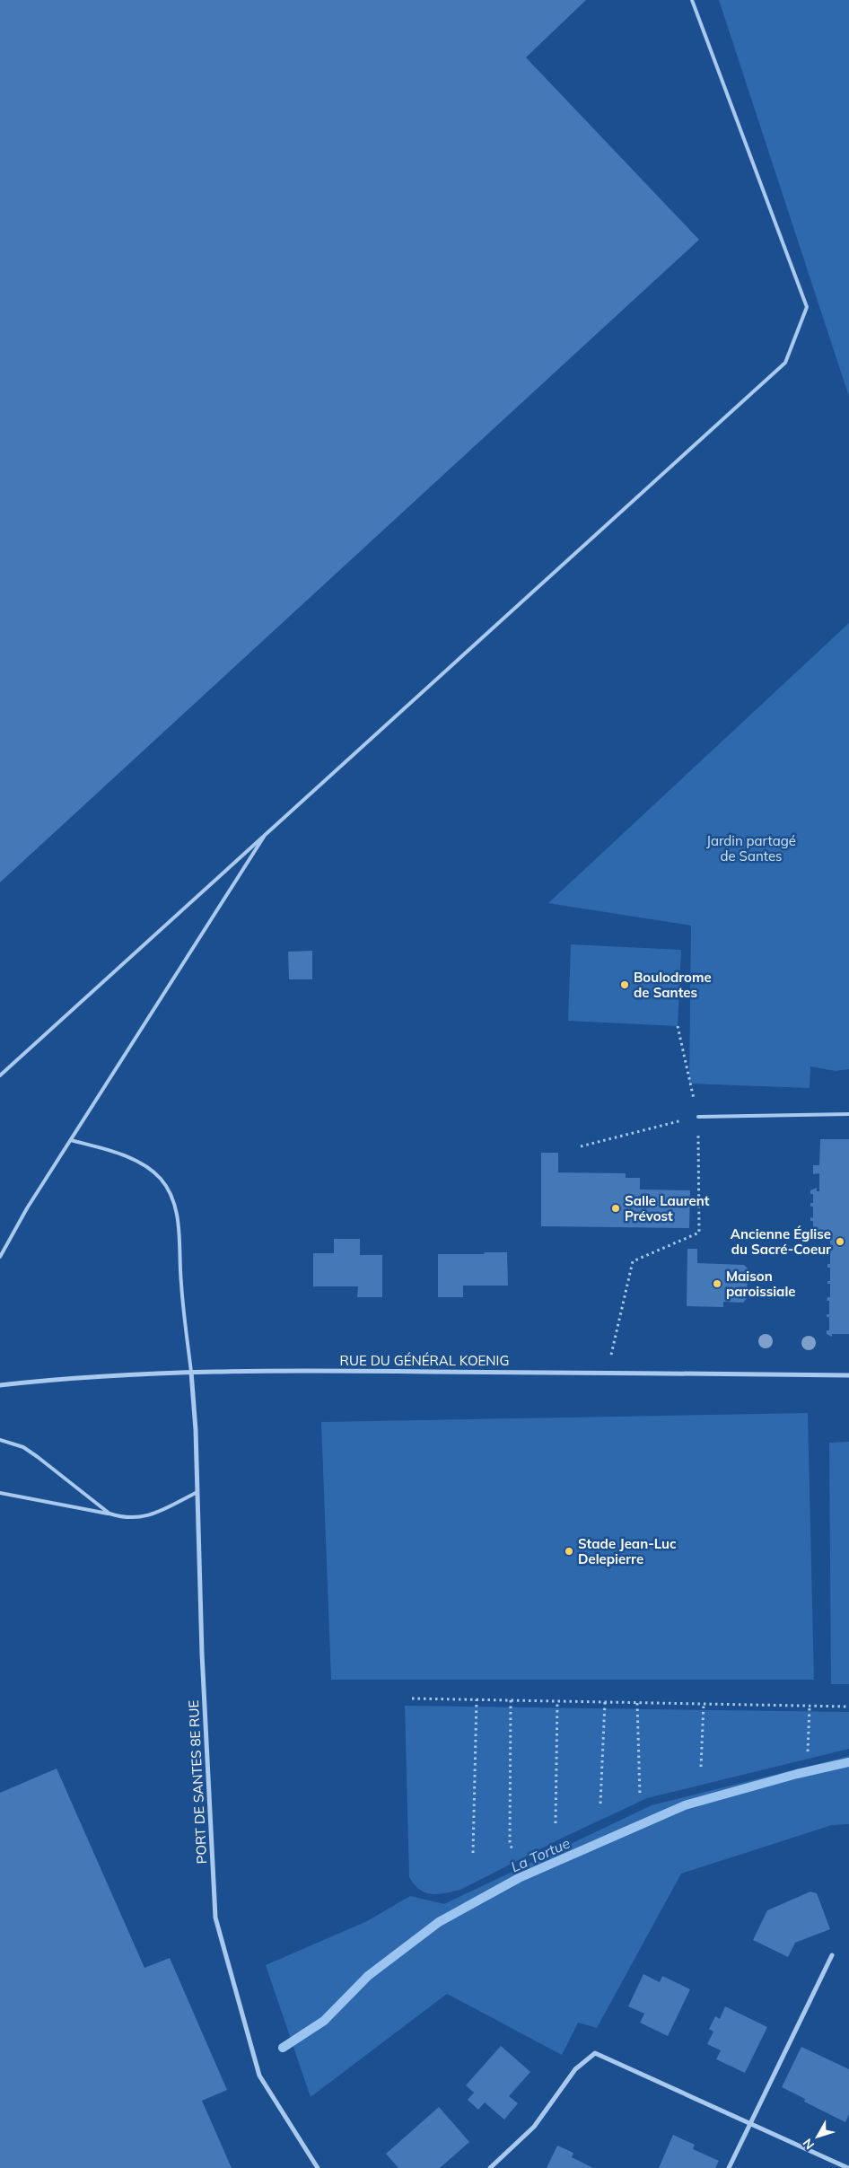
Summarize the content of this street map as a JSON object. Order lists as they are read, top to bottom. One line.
{"streets":{"street":["RUE DU GÉNÉRAL KOENIG","PORT DE SANTES 8E RUE"]},"crossings":[["RUE DU GÉNÉRAL KOENIG","PORT DE SANTES 8E RUE"]],"water":["La Tortue"],"parks":["Jardin partagé de Santes"],"places":["Boulodrome de Santes","Salle Laurent Prévost","Ancienne Église du Sacré-Coeur","Maison paroissiale","Stade Jean-Luc Delepierre"],"north":"bottom left"}
